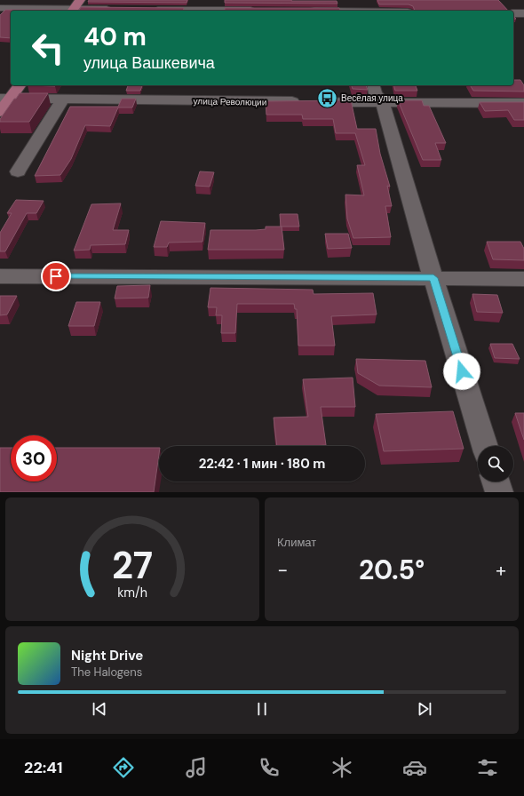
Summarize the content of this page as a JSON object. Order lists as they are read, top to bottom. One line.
{"streets":{"street":["улица Революции"]},"places":{"bus stop":["Весёлая улица"]},"page":{"turn":["40 m","улица Вашкевича"],"limit":"30","trip":"22:42 · 1 мин · 180 m","tile":"Климат","heat":["−","20.5°","+"],"song":["Night Drive","The Halogens"],"tabs":"22:41","gauge":["27","km/h"]}}
